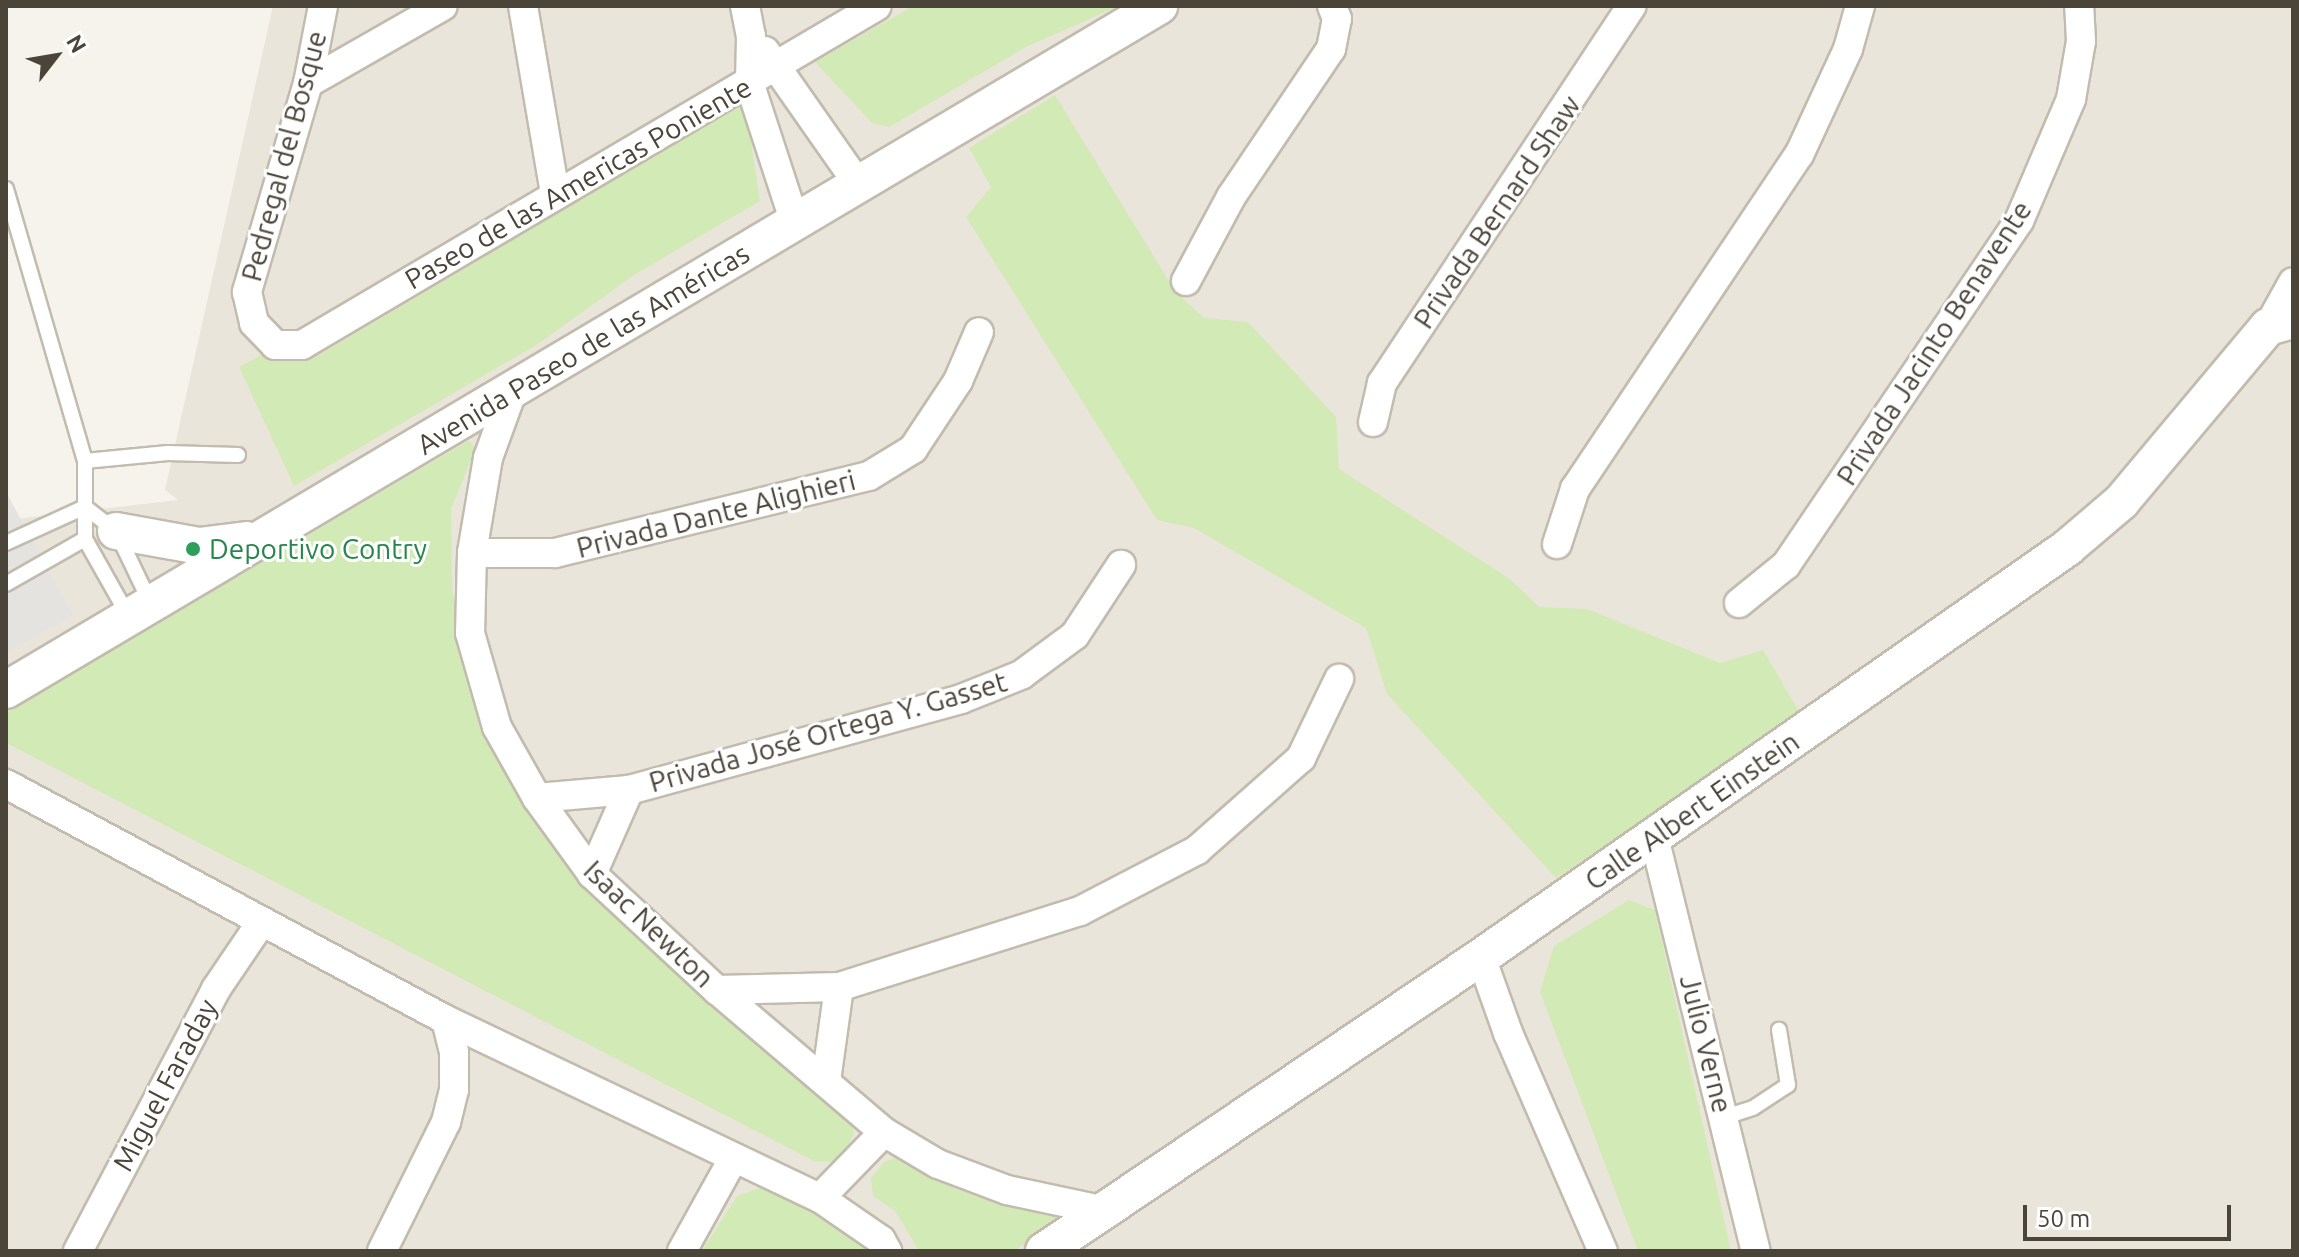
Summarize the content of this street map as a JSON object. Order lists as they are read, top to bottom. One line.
{"streets":{"street":["Pedregal del Bosque","Paseo de las Americas Poniente","Privada Bernard Shaw","Privada Jacinto Benavente","Avenida Paseo de las Américas","Privada Dante Alighieri","Privada José Ortega Y. Gasset","Calle Albert Einstein","Isaac Newton","Julio Verne","Miguel Faraday"]},"crossings":[["Pedregal del Bosque","Paseo de las Americas Poniente"],["Avenida Paseo de las Américas","Isaac Newton"],["Privada Dante Alighieri","Isaac Newton"],["Privada José Ortega Y. Gasset","Isaac Newton"],["Calle Albert Einstein","Isaac Newton"],["Calle Albert Einstein","Julio Verne"]],"places":["Deportivo Contry"],"scale_bar":"50 m","north":"top right"}
